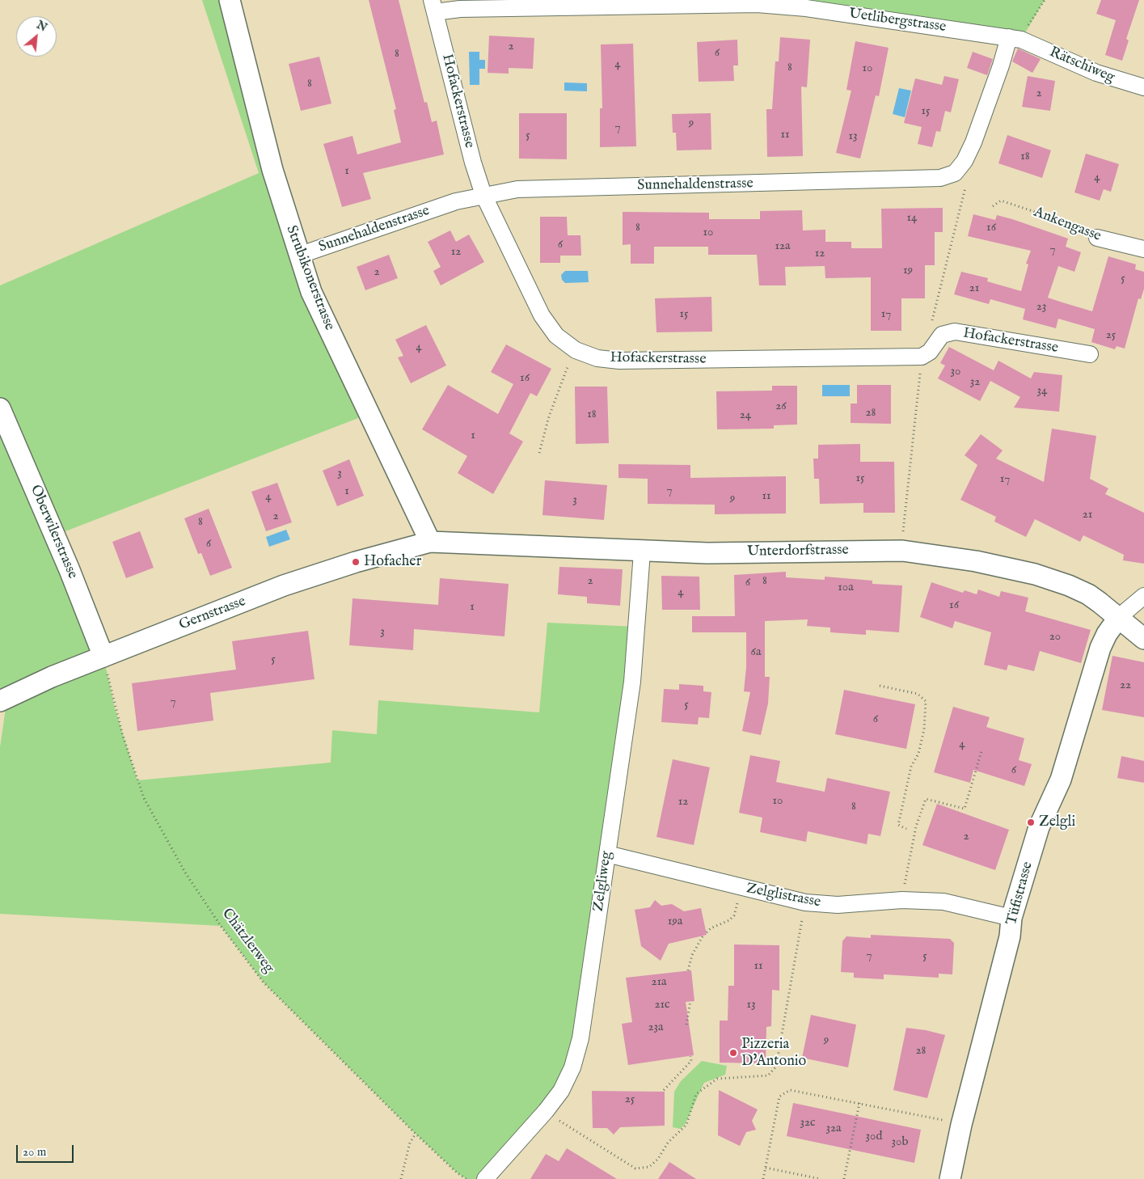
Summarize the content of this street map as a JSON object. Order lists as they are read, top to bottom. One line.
{"streets":{"street":["Uetlibergstrasse","Rätschiweg","Hofackerstrasse","Sunnehaldenstrasse","Ankengasse","Strubikonerstrasse","Oberwilerstrasse","Unterdorfstrasse","Gernstrasse","Zelgliweg","Tüfistrasse","Zelglistrasse"],"path":["Chätzlerweg"]},"crossings":[["Uetlibergstrasse","Rätschiweg"],["Uetlibergstrasse","Hofackerstrasse"],["Uetlibergstrasse","Sunnehaldenstrasse"],["Rätschiweg","Sunnehaldenstrasse"],["Hofackerstrasse","Sunnehaldenstrasse"],["Sunnehaldenstrasse","Strubikonerstrasse"],["Strubikonerstrasse","Unterdorfstrasse"],["Strubikonerstrasse","Gernstrasse"],["Oberwilerstrasse","Gernstrasse"],["Oberwilerstrasse","Chätzlerweg"],["Unterdorfstrasse","Gernstrasse"],["Unterdorfstrasse","Zelgliweg"],["Unterdorfstrasse","Tüfistrasse"],["Gernstrasse","Chätzlerweg"],["Zelgliweg","Zelglistrasse"],["Tüfistrasse","Zelglistrasse"]],"places":["Hofacher","Zelgli","Pizzeria D'Antonio"],"house_numbers":["2","6","8","4","8","10","8","2","15","9","7","11","5","13","18","1","4","14","8","16","10","6","12a","7","12","12","19","2","5","21","23","15","17","25","4","30","16","32","34","26","28","18","24","1","3","15","17","7","1","11","4","9","3","21","2","8","6","2","8","6","10a","4","16","1","3","20","6a","5","22","7","5","6","4","6","10","12","8","2","19a","7","5","11","21a","21c","13","23a","9","28","25","32c","32a","30d","30b"],"scale_bar":"20 m","north":"top right"}
